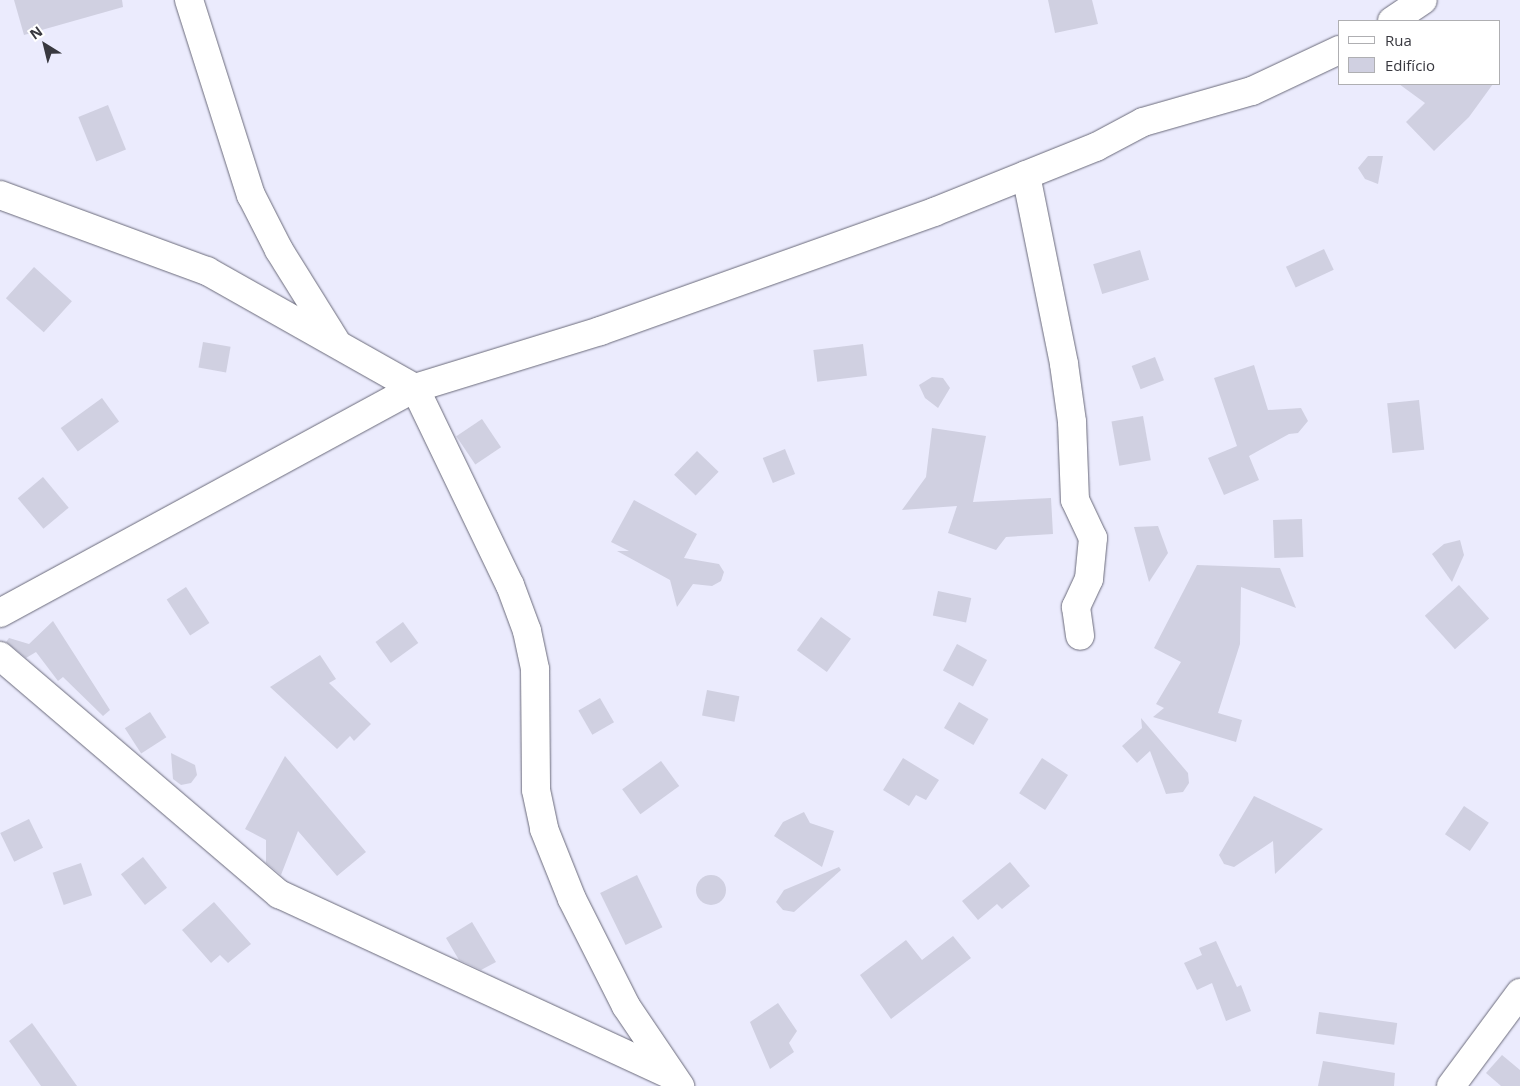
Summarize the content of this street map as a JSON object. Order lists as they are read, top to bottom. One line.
{"legend":["Rua","Edifício"],"north":"top left"}
